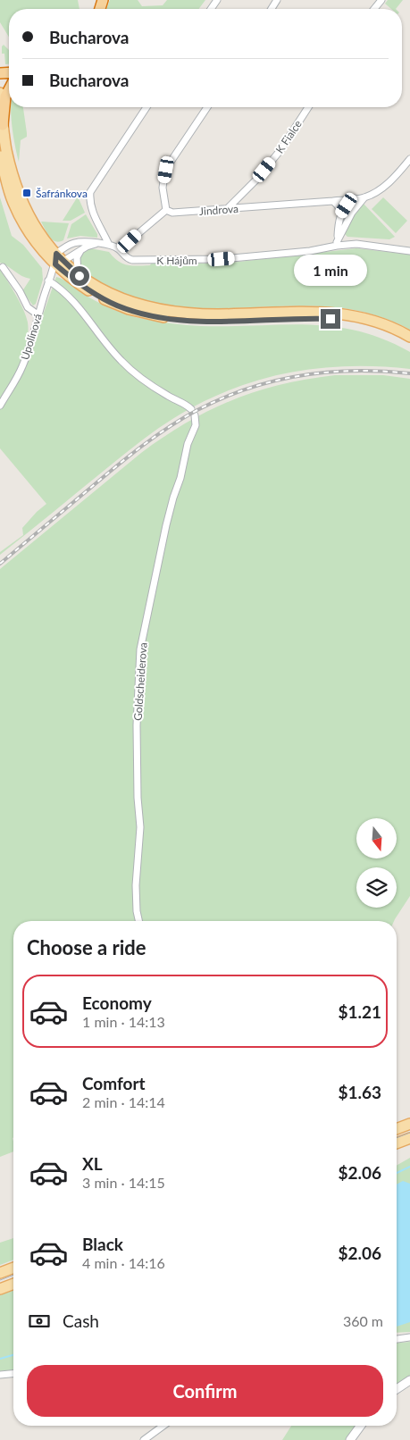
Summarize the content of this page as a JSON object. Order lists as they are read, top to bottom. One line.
{"streets":{"street":["K Fialce","Jindrova","K Hájům","Upolínová","Goldscheiderova"]},"crossings":[["K Fialce","Jindrova"],["Jindrova","K Hájům"]],"places":{"transit":["Šafránkova"]},"north":"bottom","page":{"banner":["Bucharova","Bucharova"],"bubble":"1 min","heading":"Choose a ride","list":[{"name":"Economy","note":"1 min · 14:13","value":"$1.21"},{"name":"Comfort","note":"2 min · 14:14","value":"$1.63"},{"name":"XL","note":"3 min · 14:15","value":"$2.06"},{"name":"Black","note":"4 min · 14:16","value":"$2.06"}],"pay":["Cash","360 m"],"buttons":"Confirm"}}
